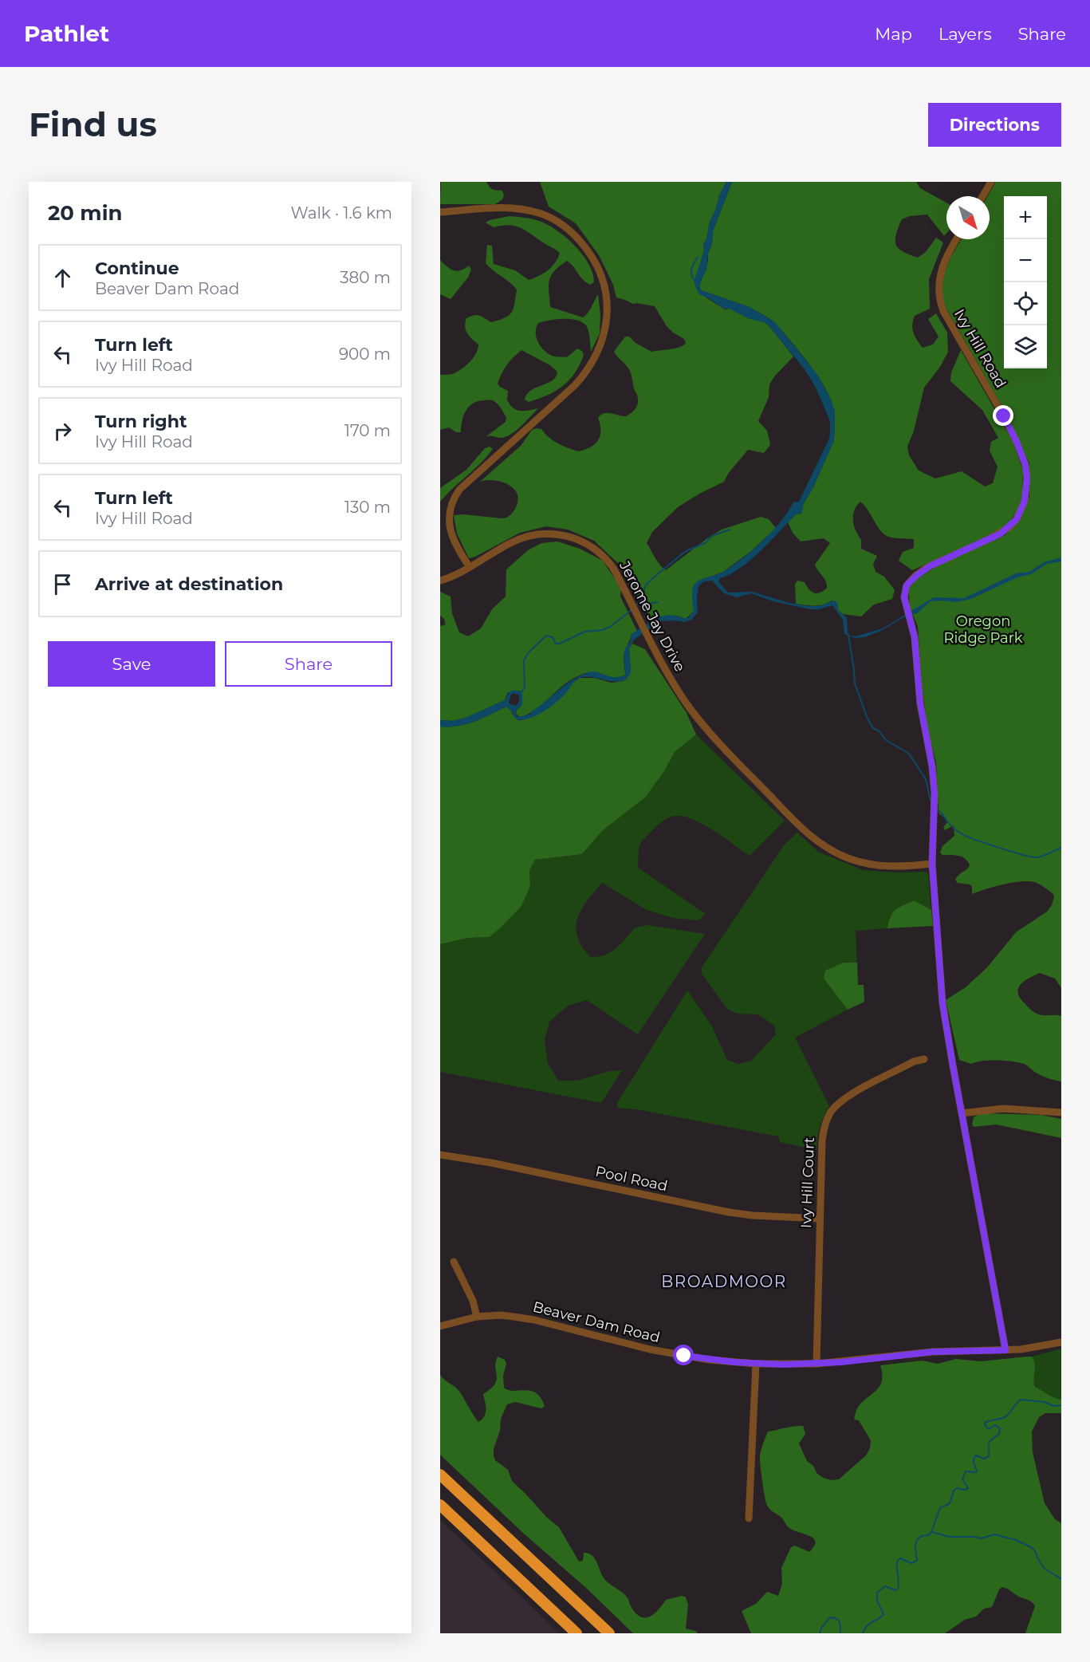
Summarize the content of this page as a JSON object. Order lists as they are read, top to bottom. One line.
{"streets":{"street":["Ivy Hill Road","Jerome Jay Drive","Pool Road","Ivy Hill Court","Beaver Dam Road"]},"crossings":[["Ivy Hill Road","Jerome Jay Drive"],["Ivy Hill Road","Beaver Dam Road"],["Pool Road","Ivy Hill Court"],["Ivy Hill Court","Beaver Dam Road"]],"districts":["BROADMOOR"],"parks":["Oregon Ridge Park"],"north":"bottom right","page":{"header":"Pathlet","nav":["Map","Layers","Share"],"buttons":["Directions",["Save","Share"]],"title":"Find us","heading":["20 min","Walk · 1.6 km"],"map_buttons":["+","−"],"list":[["Continue","Beaver Dam Road","380 m"],["Turn left","Ivy Hill Road","900 m"],["Turn right","Ivy Hill Road","170 m"],["Turn left","Ivy Hill Road","130 m"],"Arrive at destination"]}}
